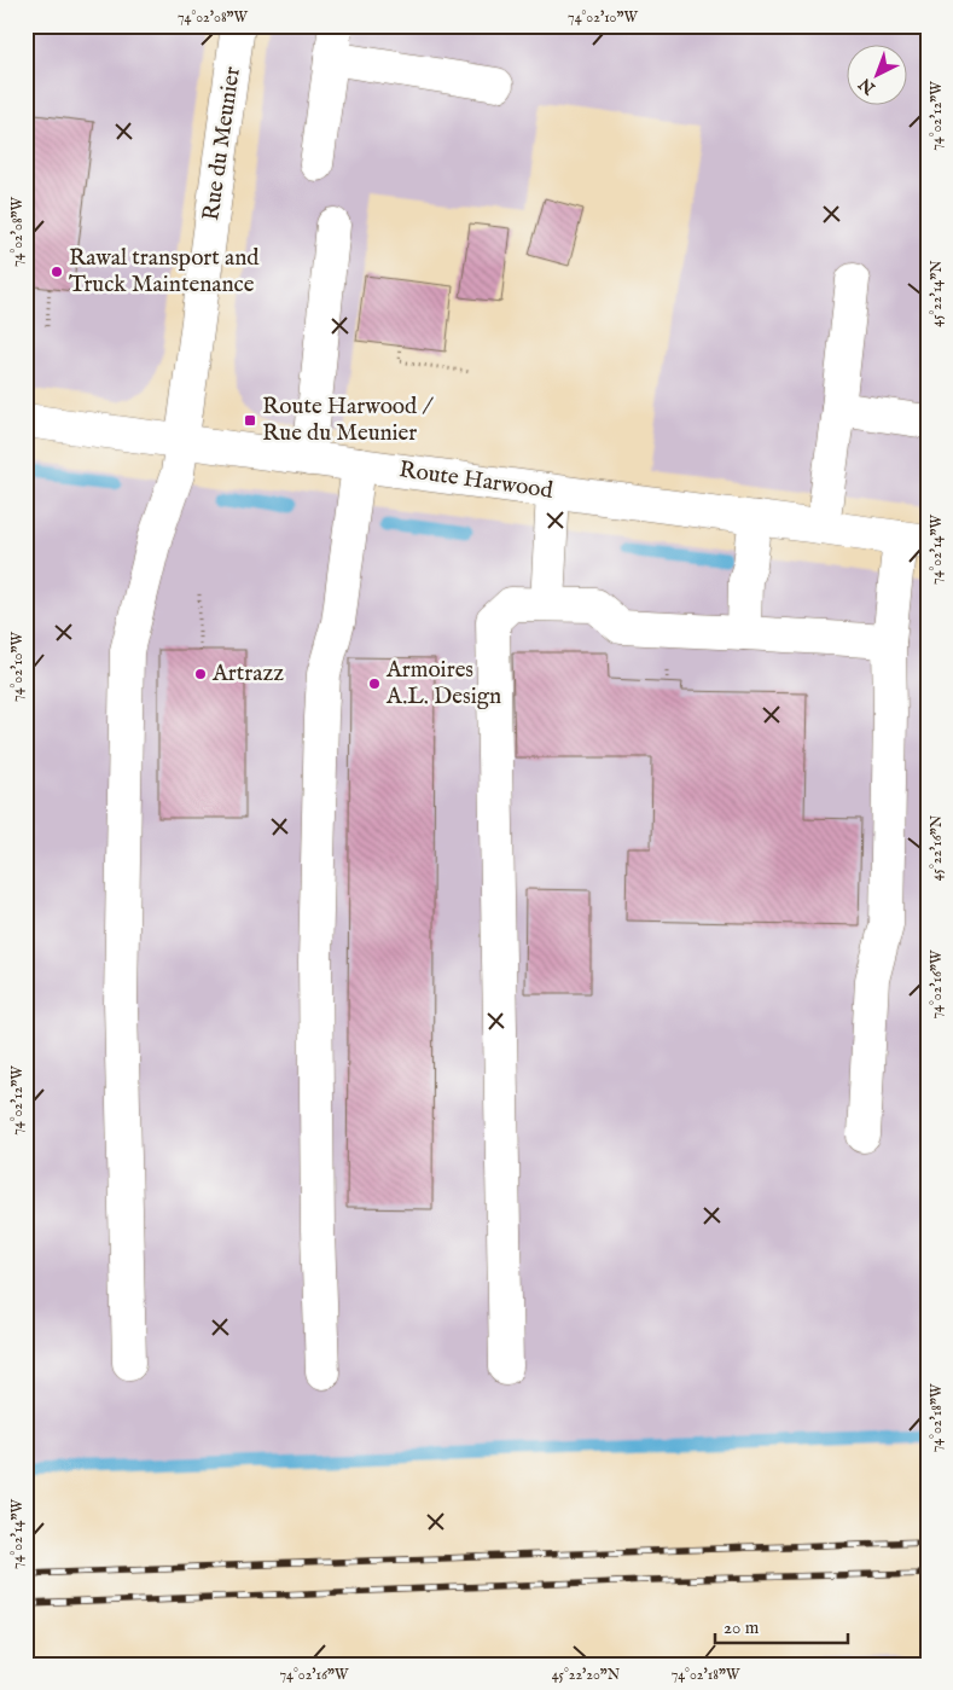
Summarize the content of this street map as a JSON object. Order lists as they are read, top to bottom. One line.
{"streets":{"main road":["Rue du Meunier","Route Harwood"]},"crossings":[["Rue du Meunier","Route Harwood"]],"places":{"other":["Rawal transport and Truck Maintenance","Artrazz","Armoires A.L. Design"],"transit":["Route Harwood / Rue du Meunier"]},"scale_bar":"20 m","north":"bottom left","coordinates":["74°02'08\"W","74°02'10\"W","74°02'12\"W","45°22'14\"N","74°02'14\"W","45°22'16\"N","74°02'16\"W","74°02'18\"W","45°22'20\"N"]}
